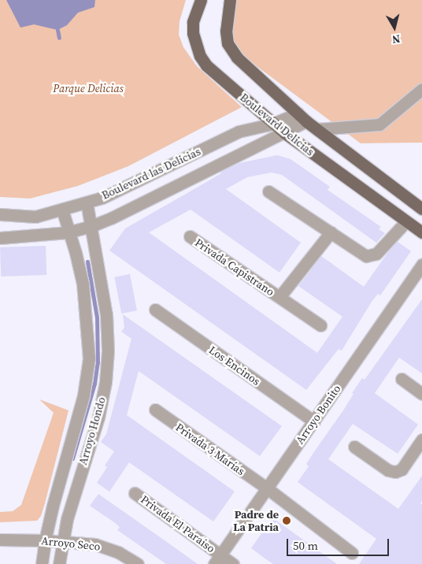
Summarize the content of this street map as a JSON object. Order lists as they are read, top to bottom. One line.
{"streets":{"main road":["Boulevard Delicias"],"street":["Boulevard las Delicias","Privada Capistrano","Los Encinos","Arroyo Bonito","Arroyo Hondo","Privada 3 Marías","Privada El Paraíso","Arroyo Seco"]},"crossings":[["Boulevard Delicias","Boulevard las Delicias"],["Boulevard las Delicias","Arroyo Hondo"],["Los Encinos","Arroyo Bonito"],["Arroyo Bonito","Privada 3 Marías"],["Arroyo Bonito","Privada El Paraíso"],["Arroyo Hondo","Arroyo Seco"]],"parks":["Parque Delicias"],"places":["Padre de La Patria"],"scale_bar":"50 m","north":"bottom"}
